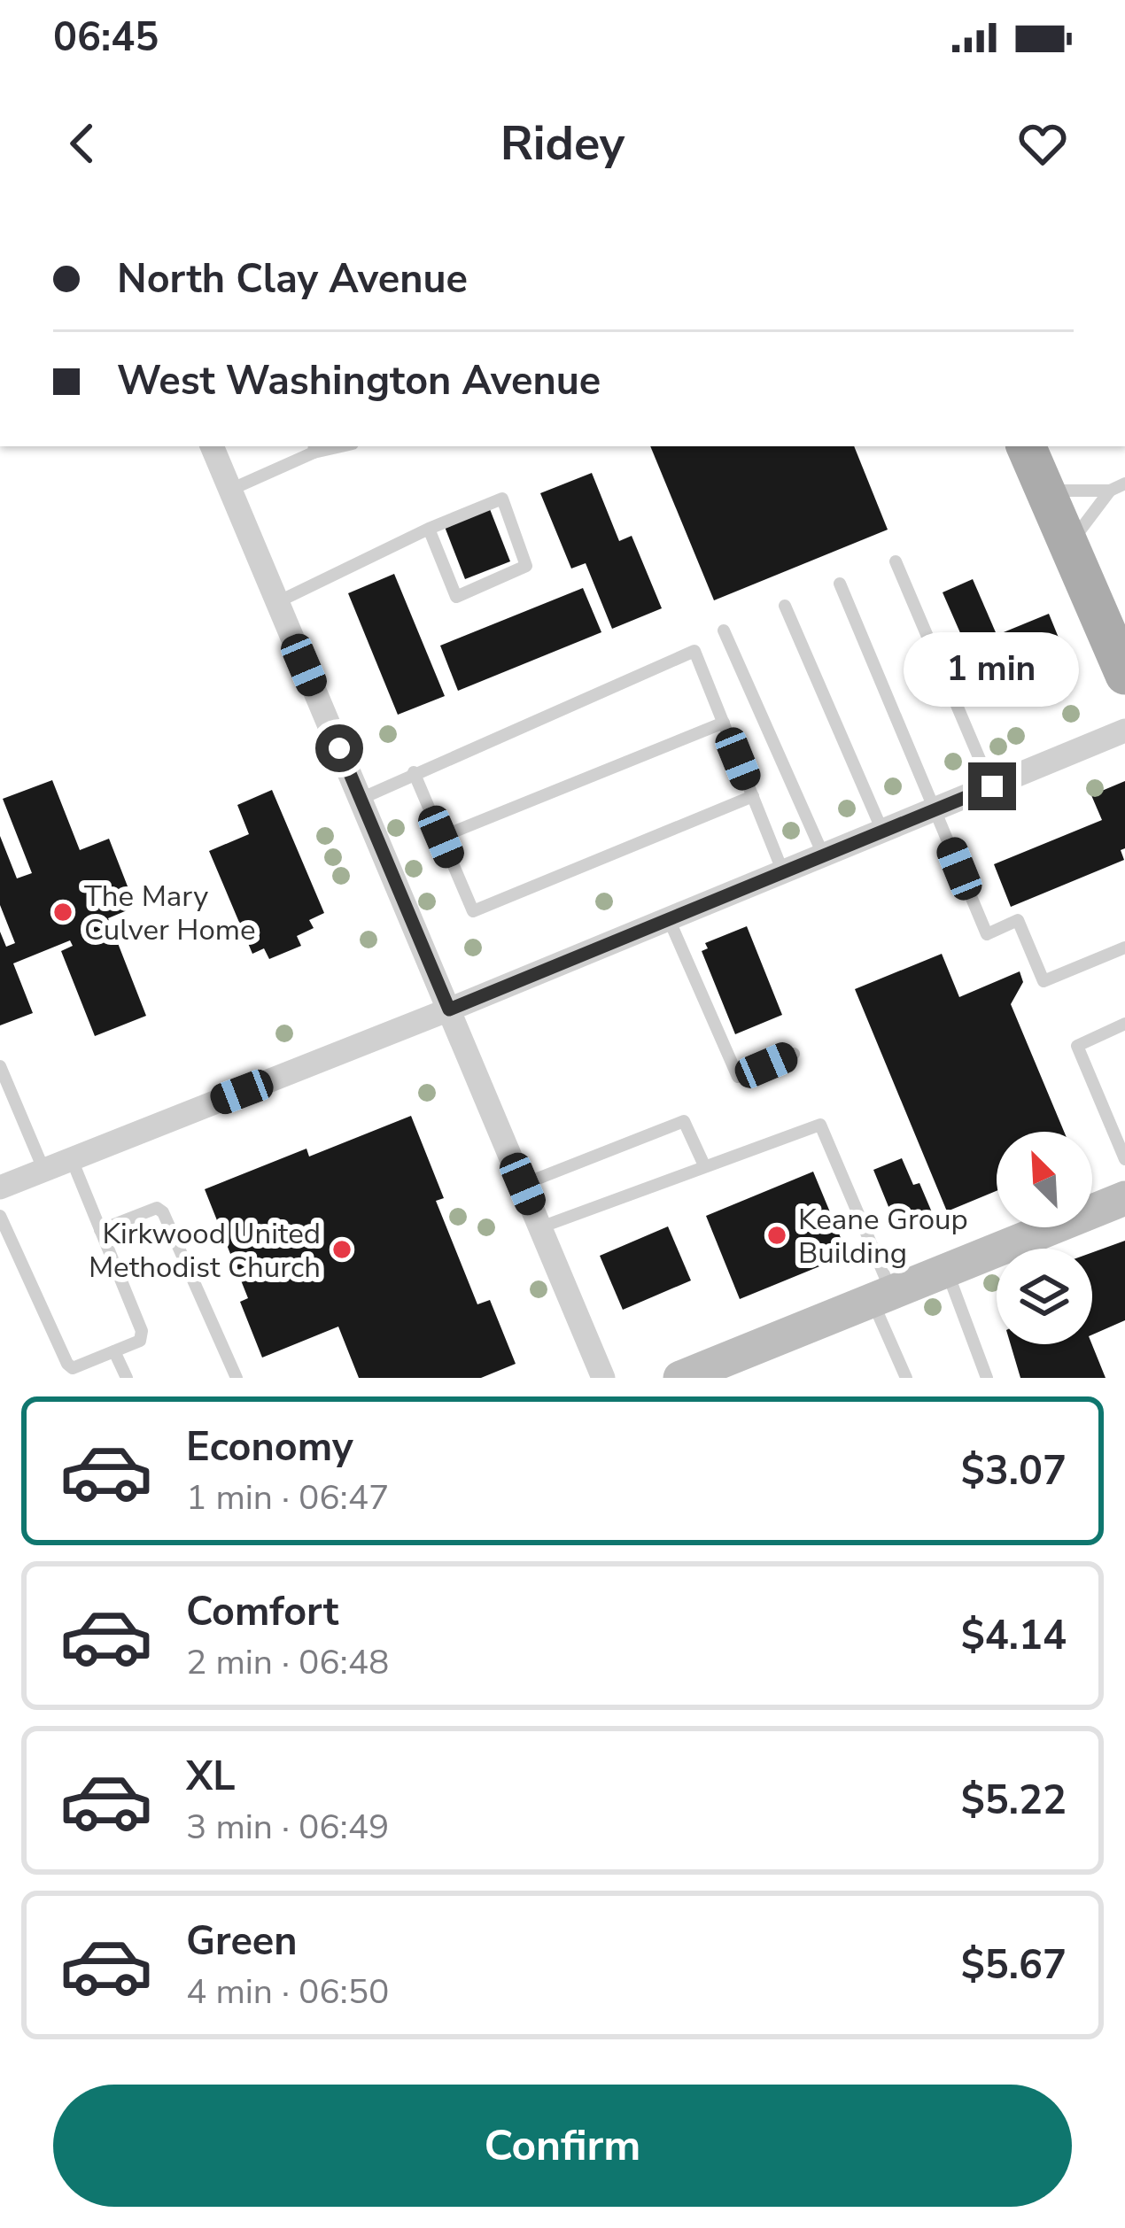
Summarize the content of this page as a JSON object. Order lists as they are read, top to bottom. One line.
{"places":["The Mary Culver Home","Keane Group Building","Kirkwood United Methodist Church"],"north":"top left","page":{"status":"06:45","header":"Ridey","banner":["North Clay Avenue","West Washington Avenue"],"bubble":"1 min","list":[{"name":"Economy","note":"1 min · 06:47","value":"$3.07"},{"name":"Comfort","note":"2 min · 06:48","value":"$4.14"},{"name":"XL","note":"3 min · 06:49","value":"$5.22"},{"name":"Green","note":"4 min · 06:50","value":"$5.67"}],"buttons":"Confirm"}}
